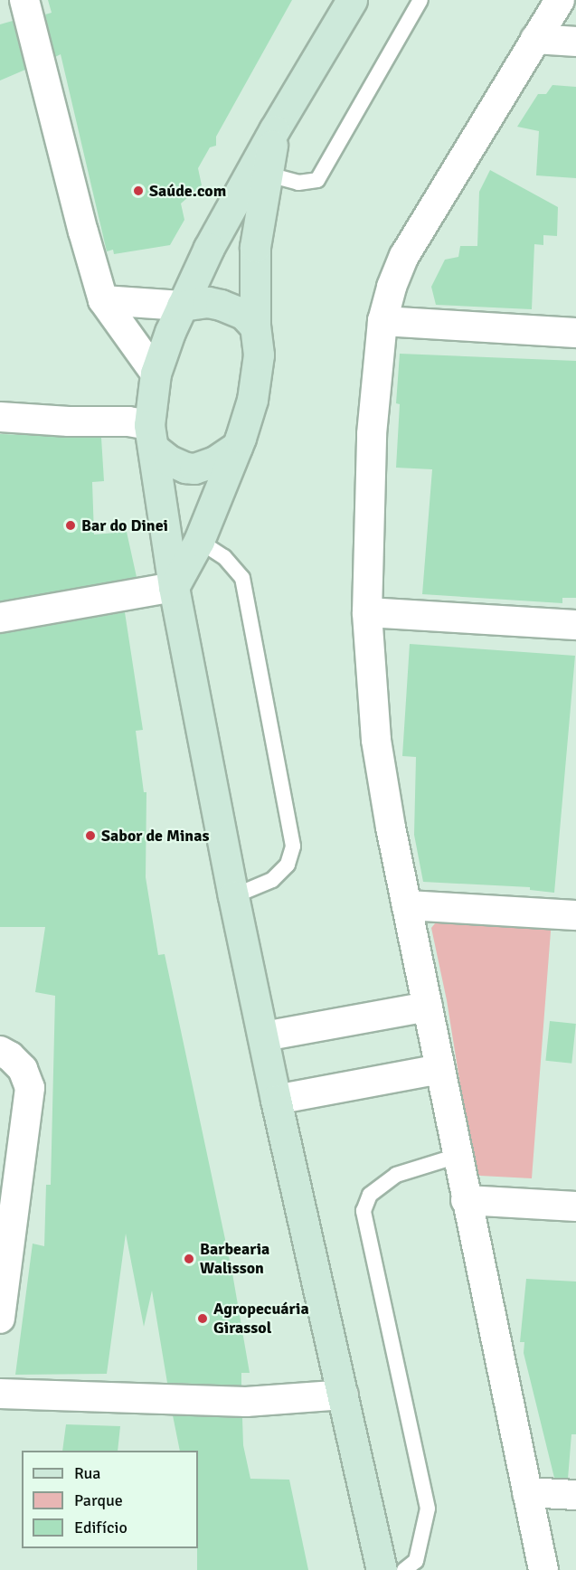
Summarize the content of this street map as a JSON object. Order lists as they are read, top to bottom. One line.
{"places":["Saúde.com","Bar do Dinei","Sabor de Minas","Barbearia Walisson","Agropecuária Girassol"],"legend":["Rua","Parque","Edifício"]}
